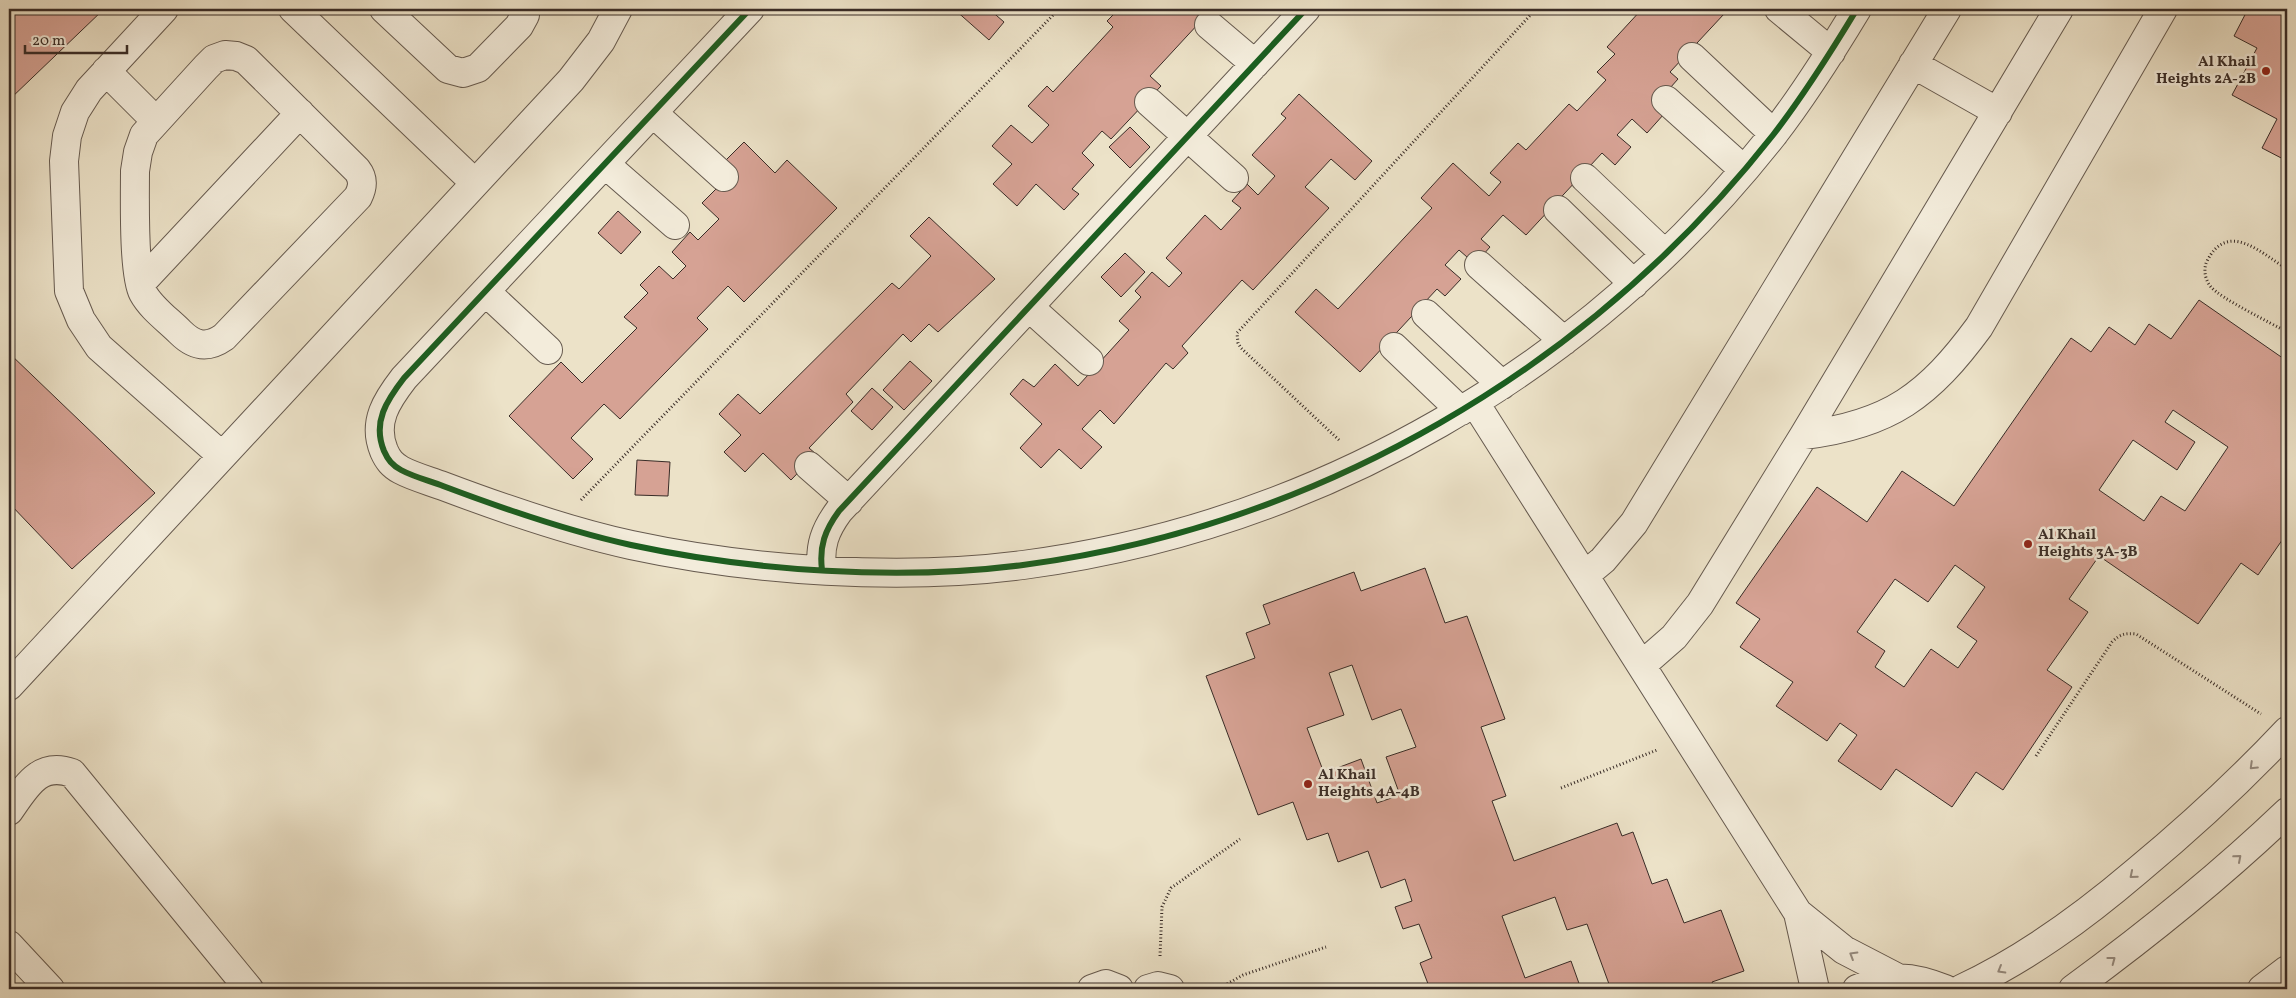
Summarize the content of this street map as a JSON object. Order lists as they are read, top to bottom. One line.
{"places":["Al Khail Heights 2A-2B","Al Khail Heights 3A-3B","Al Khail Heights 4A-4B"],"scale_bar":"20 m"}
